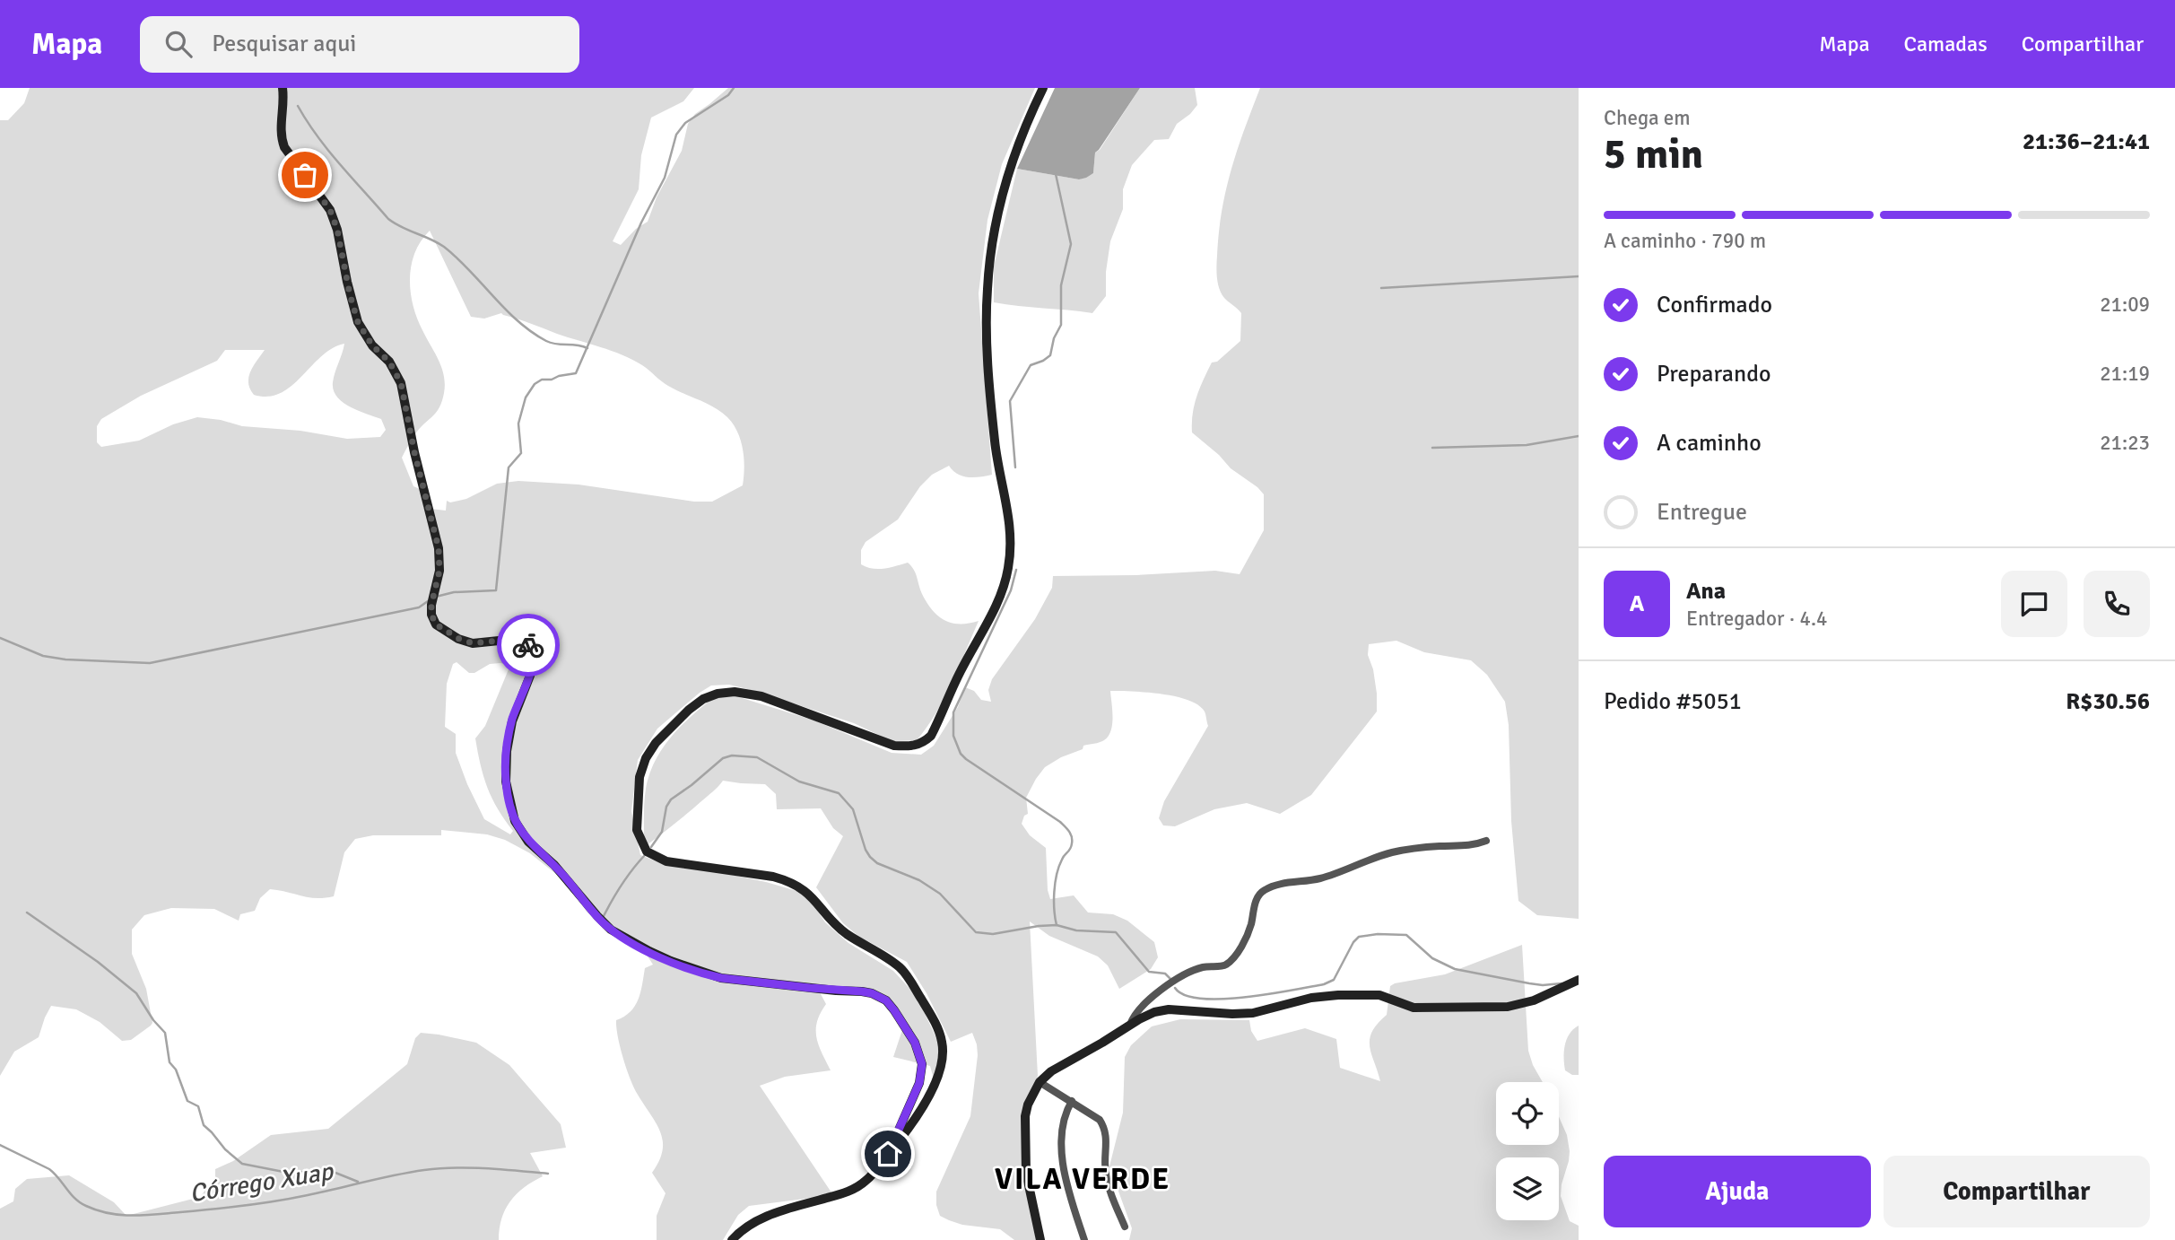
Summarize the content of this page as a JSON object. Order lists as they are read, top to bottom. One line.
{"districts":["VILA VERDE"],"water":["Córrego Xuap"],"page":{"header":"Mapa","search":"Pesquisar aqui","nav":["Mapa","Camadas","Compartilhar"],"heading":["5 min","Chega em","21:36–21:41"],"panel":["Ana","Entregador · 4.4","Pedido #5051","R$30.56"],"bar":"A caminho · 790 m","list":[["Confirmado","21:09"],["Preparando","21:19"],["A caminho","21:23"],"Entregue"],"round":"A","buttons":["Ajuda","Compartilhar"]}}
